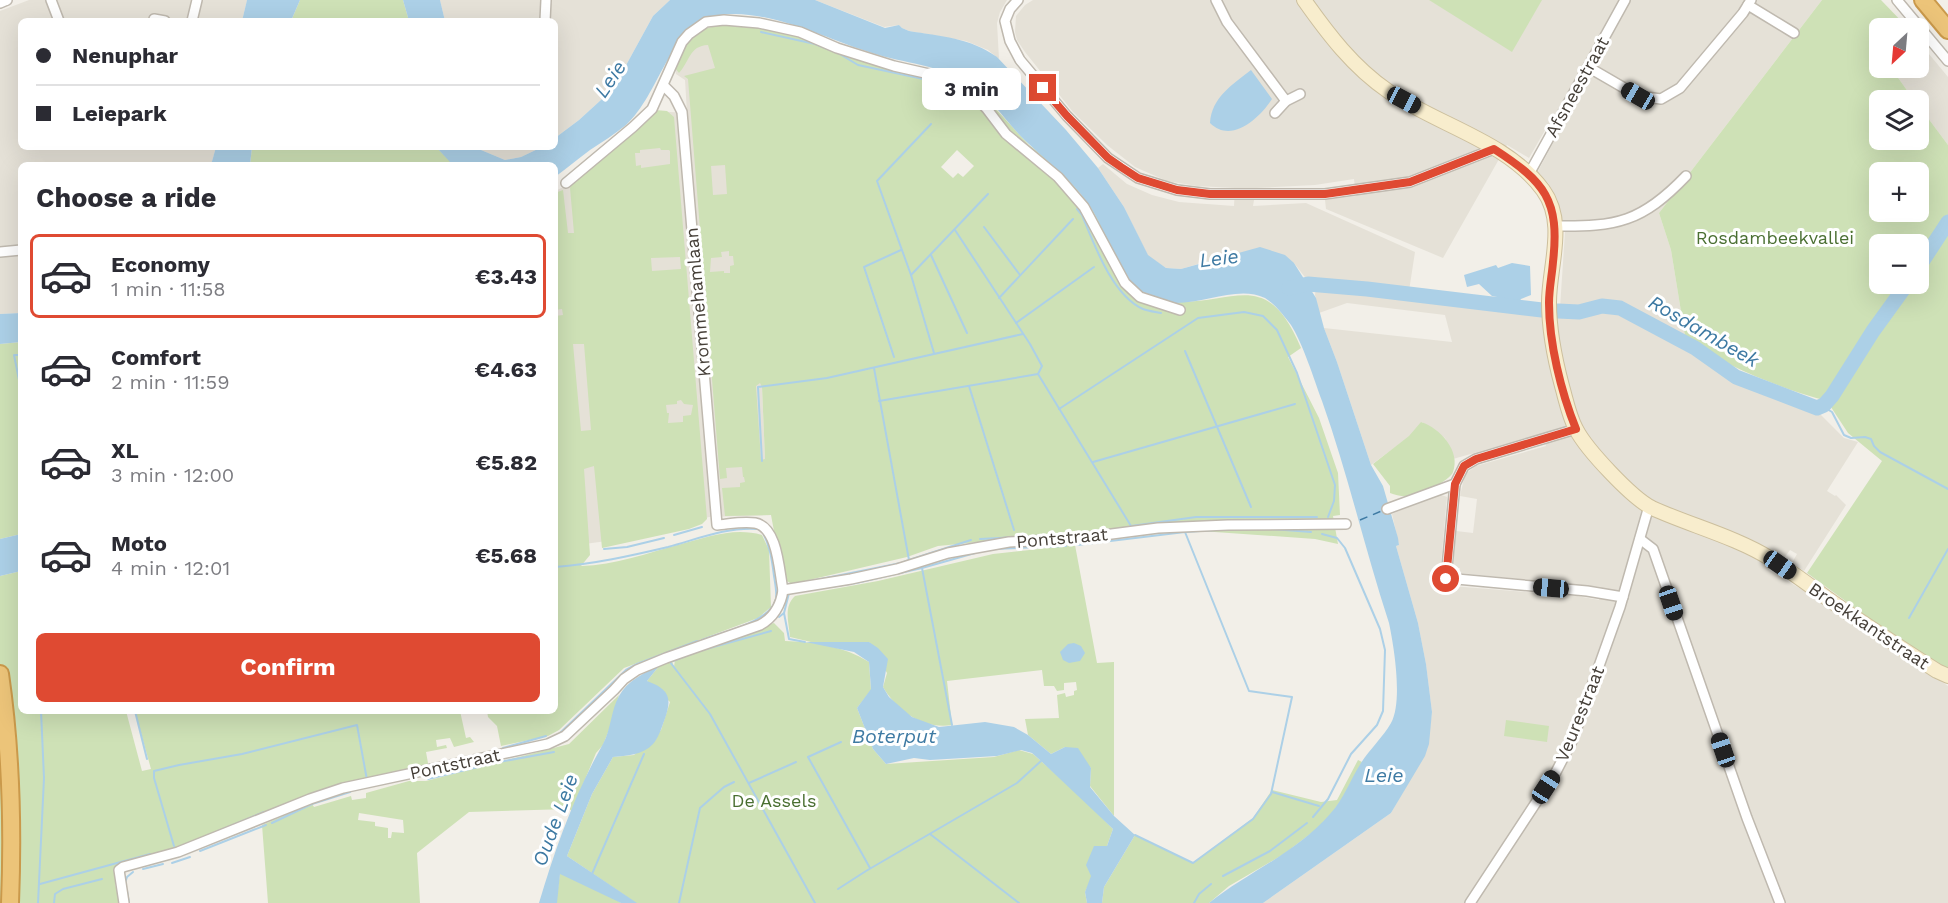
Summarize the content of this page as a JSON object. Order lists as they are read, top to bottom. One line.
{"streets":{"street":["Afsneestraat","Krommehamlaan","Pontstraat","Broekkantstraat","Veurestraat"]},"crossings":[["Afsneestraat","Broekkantstraat"],["Krommehamlaan","Pontstraat"],["Broekkantstraat","Veurestraat"]],"water":["Leie","Rosdambeek","Boterput","Oude Leie"],"parks":["Rosdambeekvallei","De Assels"],"north":"bottom left","page":{"map_buttons":["+","−"],"banner":["Nenuphar","Leiepark"],"bubble":"3 min","heading":"Choose a ride","list":[{"name":"Economy","note":"1 min · 11:58","value":"€3.43"},{"name":"Comfort","note":"2 min · 11:59","value":"€4.63"},{"name":"XL","note":"3 min · 12:00","value":"€5.82"},{"name":"Moto","note":"4 min · 12:01","value":"€5.68"}],"buttons":"Confirm"}}
